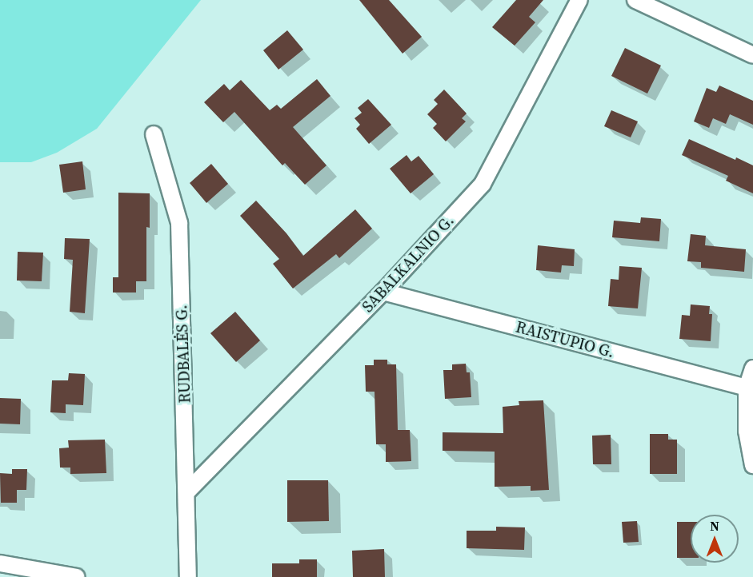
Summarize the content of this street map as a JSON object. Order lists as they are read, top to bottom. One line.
{"streets":{"street":["SABALKALNIO G.","RAISTUPIO G.","RUDBALĖS G."]},"crossings":[["SABALKALNIO G.","RAISTUPIO G."],["SABALKALNIO G.","RUDBALĖS G."]],"north":"top"}
